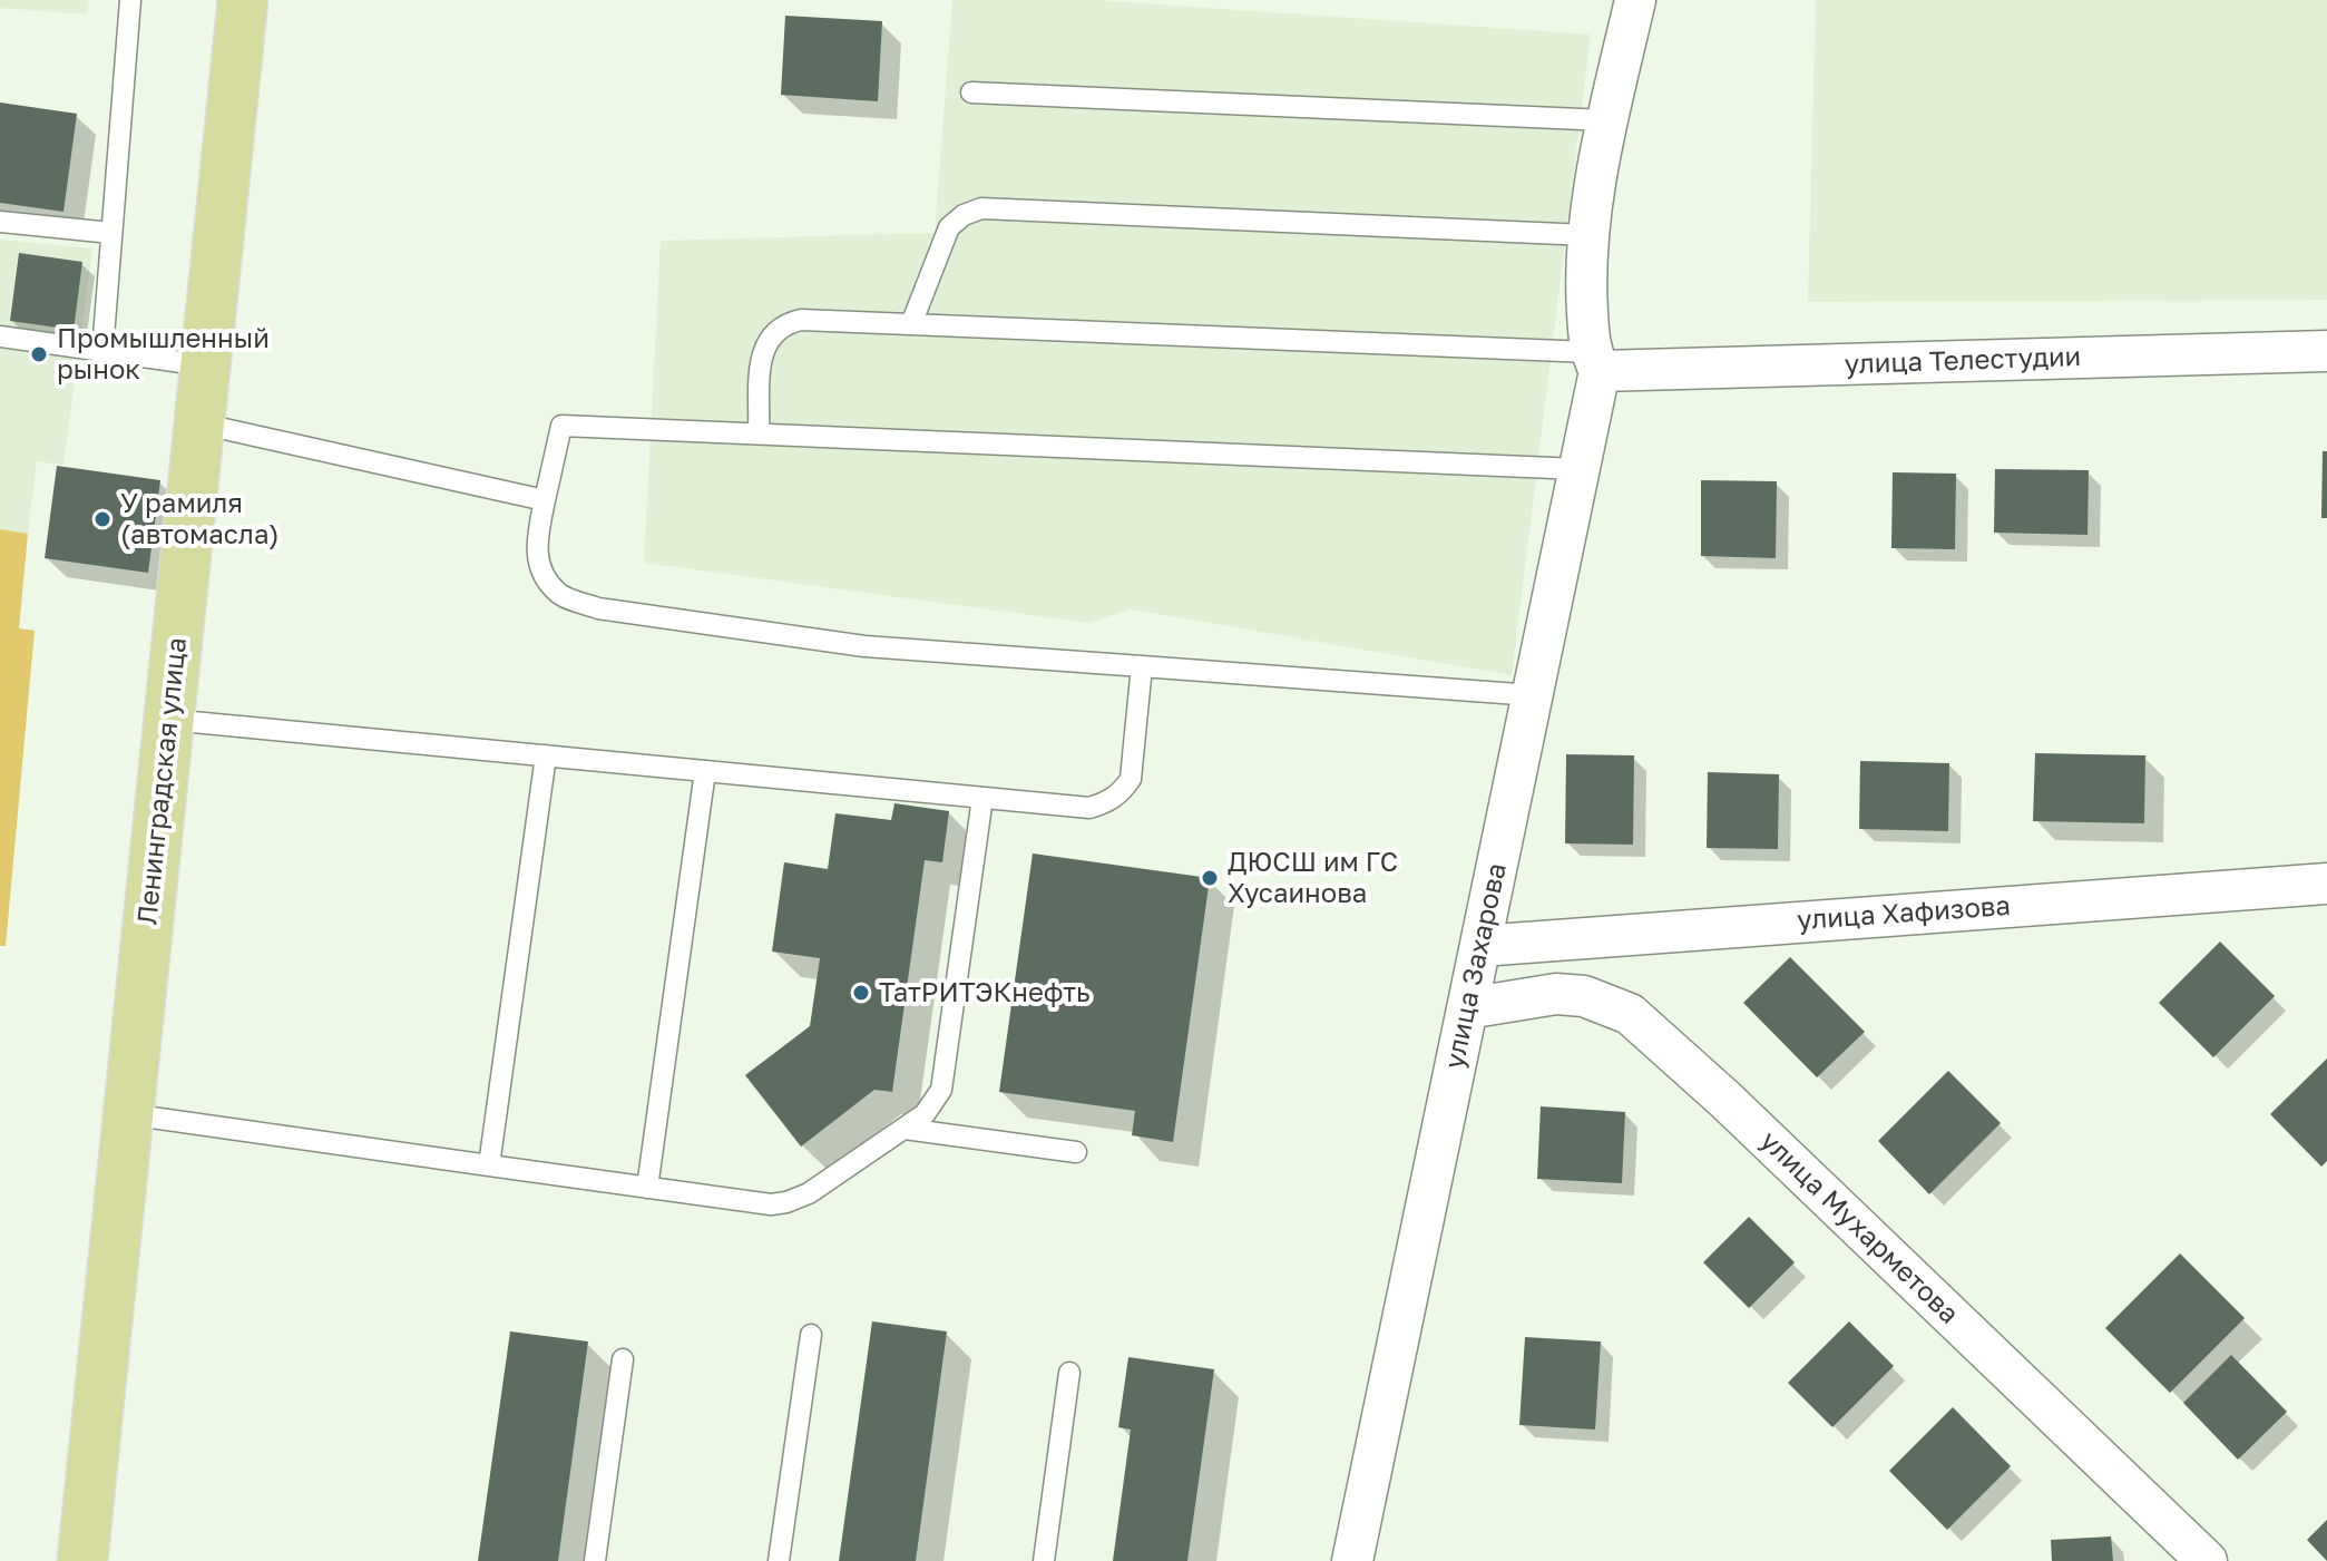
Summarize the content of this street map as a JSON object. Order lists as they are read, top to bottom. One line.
{"streets":{"main road":["Ленинградская улица"],"street":["улица Телестудии","улица Хафизова","улица Захарова","улица Мухарметова"]},"crossings":[["улица Телестудии","улица Захарова"],["улица Хафизова","улица Захарова"],["улица Захарова","улица Мухарметова"]],"places":["Промышленный рынок","У рамиля (автомасла)","ДЮСШ им ГС Хусаинова","ТатРИТЭКнефть"]}
